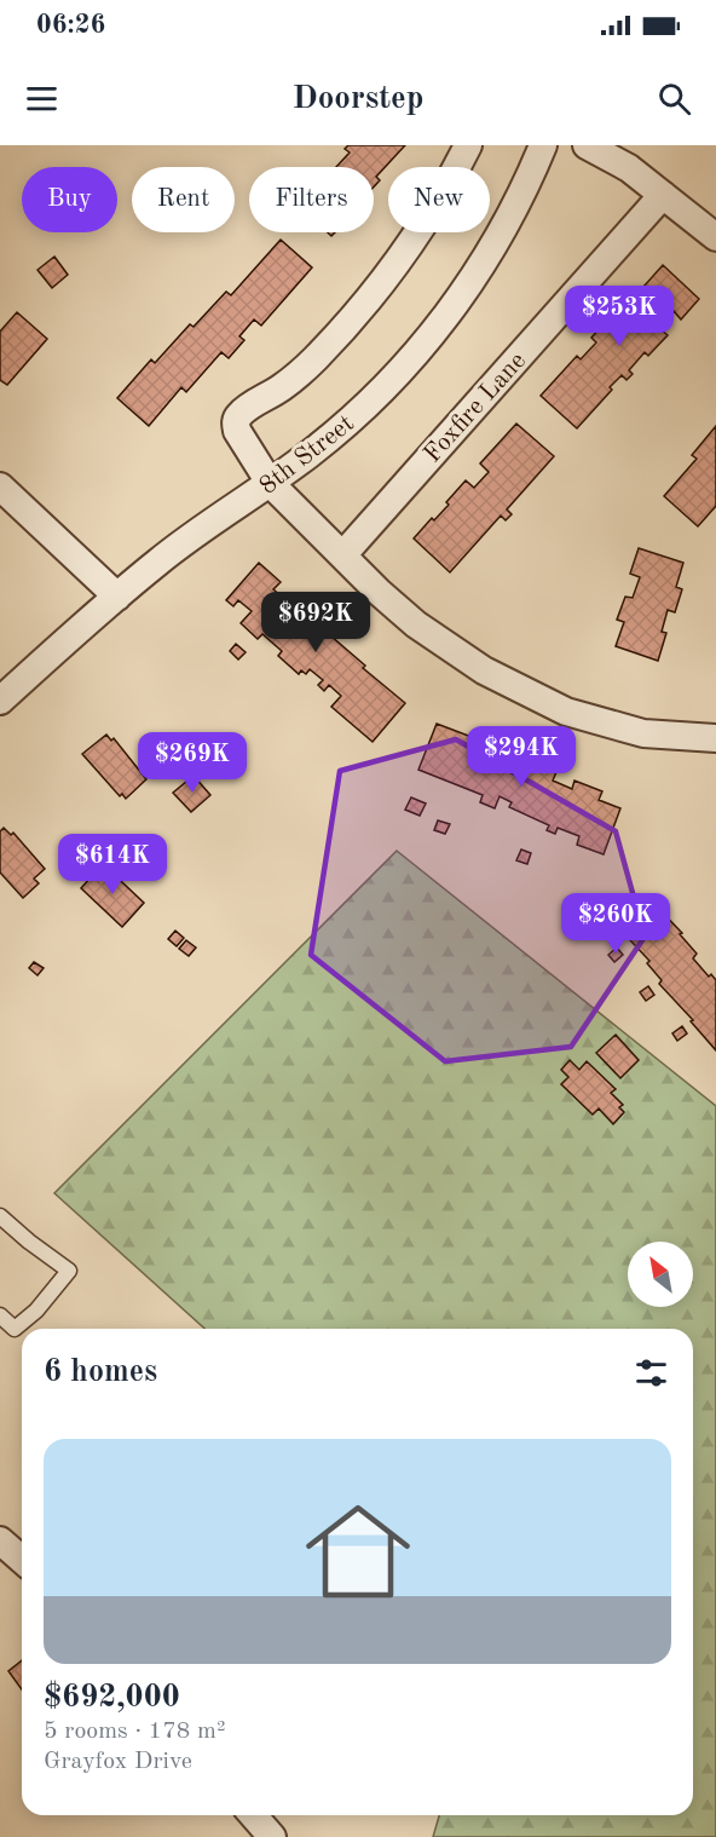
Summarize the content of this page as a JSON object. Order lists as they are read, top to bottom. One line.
{"streets":{"street":["Foxfire Lane","8th Street"]},"north":"top left","page":{"status":"06:26","header":"Doorstep","chip":["Buy","Rent","Filters","New"],"price":["$253K","$692K","$294K","$269K","$614K","$260K"],"heading":"6 homes","list":[{"name":"$692,000","note":"5 rooms · 178 m² · Grayfox Drive"}]}}
